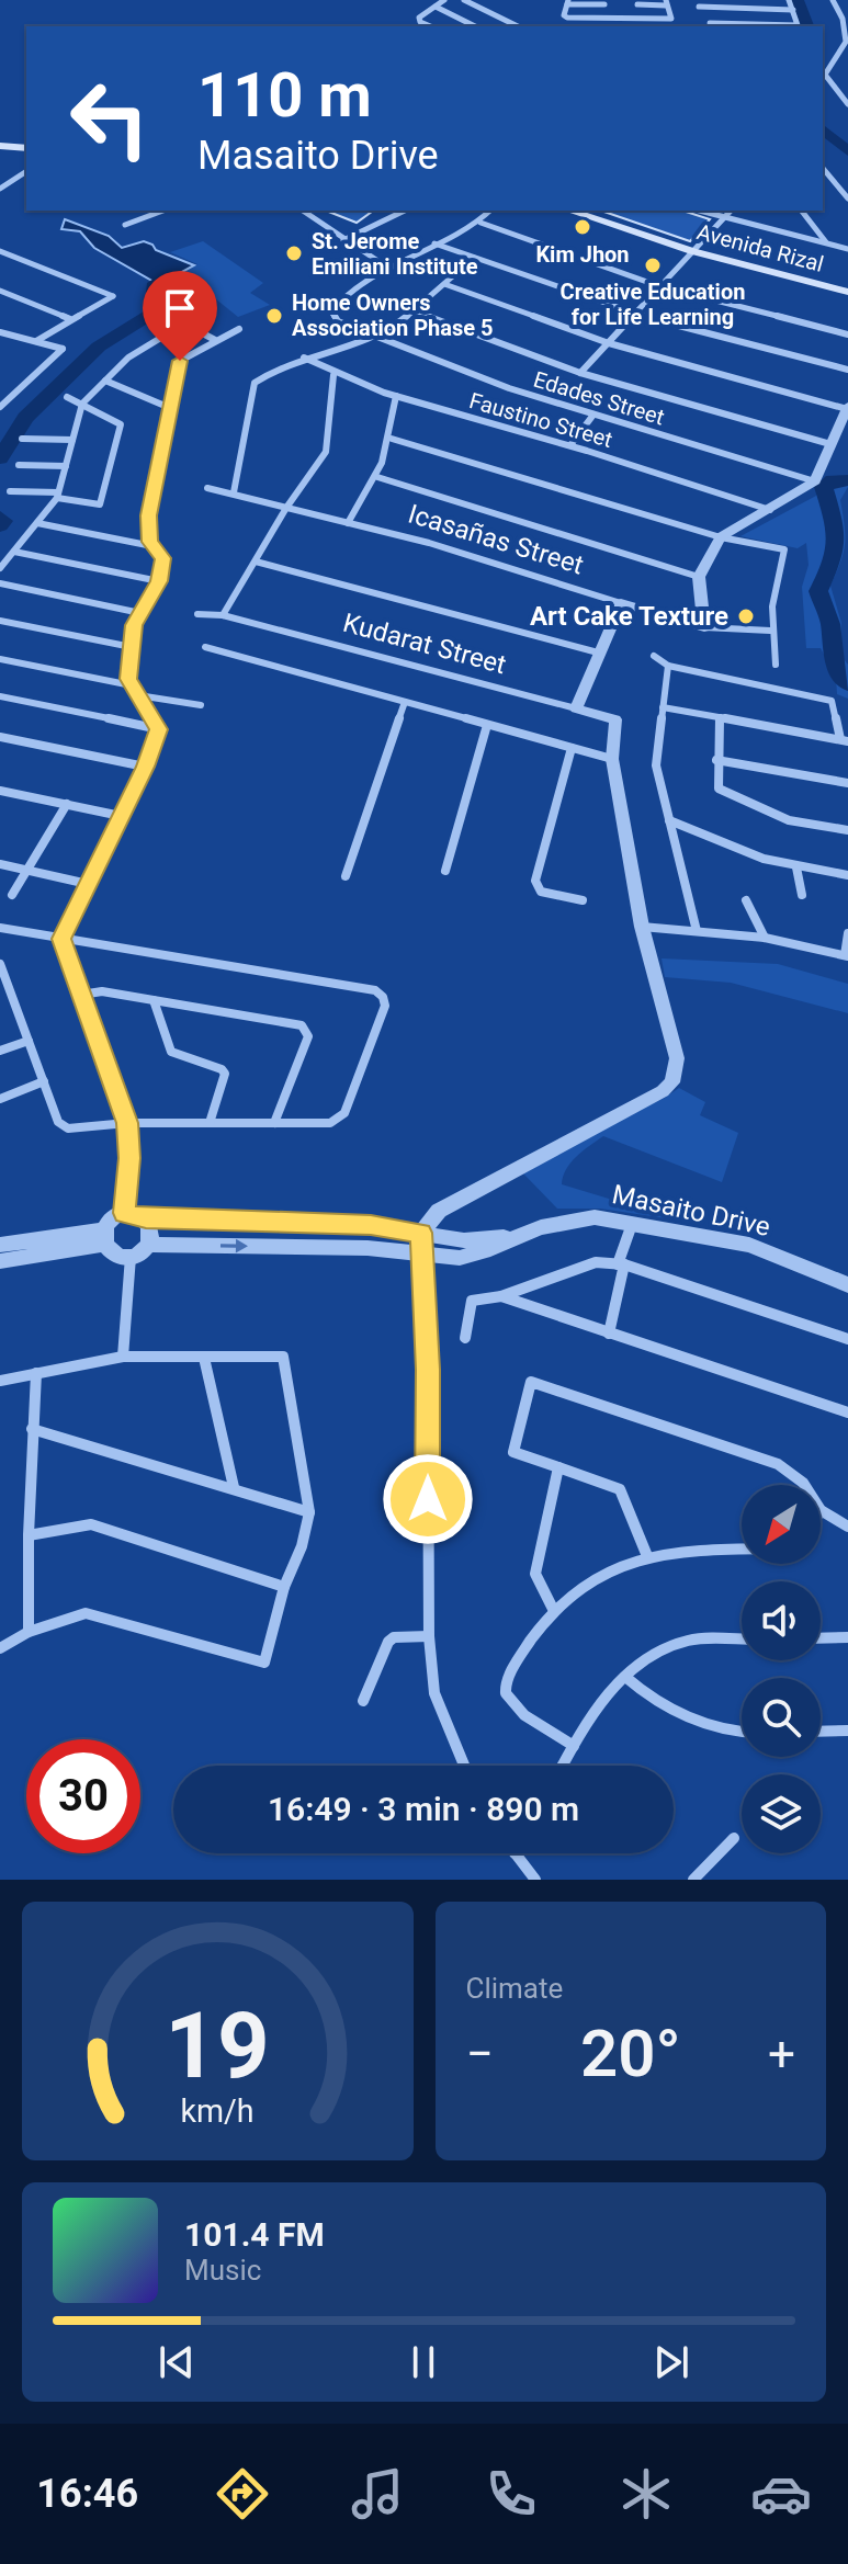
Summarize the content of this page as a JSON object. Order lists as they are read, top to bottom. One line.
{"streets":{"main road":["Avenida Rizal"],"street":["Edades Street","Faustino Street","Icasañas Street","Kudarat Street","Masaito Drive"]},"places":["Kim Jhon","St. Jerome Emiliani Institute","Creative Education for Life Learning","Home Owners Association Phase 5","Art Cake Texture"],"north":"bottom left","page":{"turn":["110 m","Masaito Drive"],"limit":"30","trip":"16:49 · 3 min · 890 m","tile":"Climate","heat":["−","20°","+"],"song":["101.4 FM","Music"],"tabs":"16:46","gauge":["19","km/h"]}}
